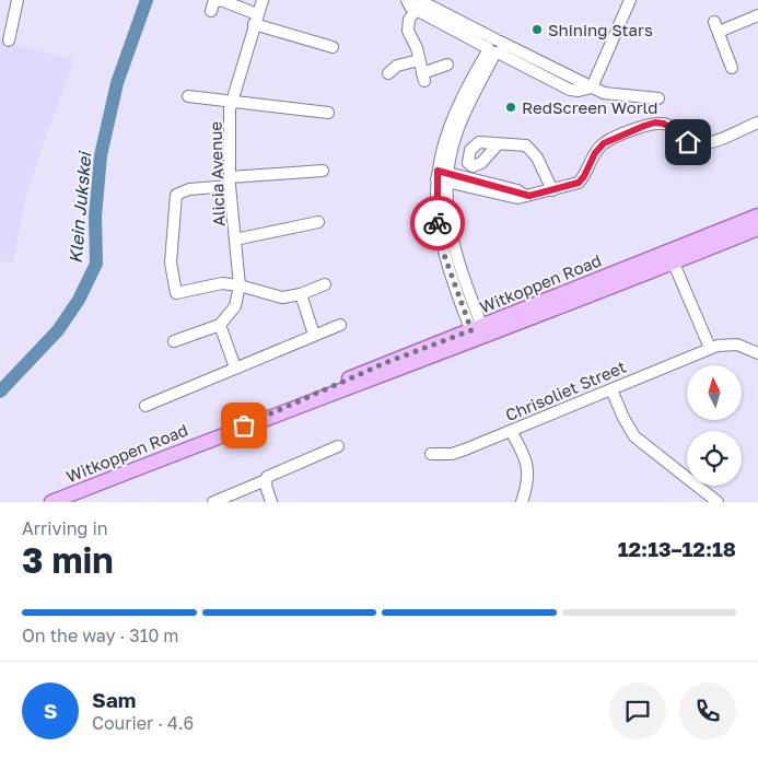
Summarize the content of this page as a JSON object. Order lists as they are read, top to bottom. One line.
{"streets":{"main road":["Witkoppen Road"],"street":["Alicia Avenue","Chrisoliet Street"]},"water":["Klein Jukskei"],"places":["Shining Stars","RedScreen World"],"north":"top","page":{"heading":["3 min","Arriving in","12:13–12:18"],"panel":["Sam","Courier · 4.6"],"bar":"On the way · 310 m","round":"S"}}
